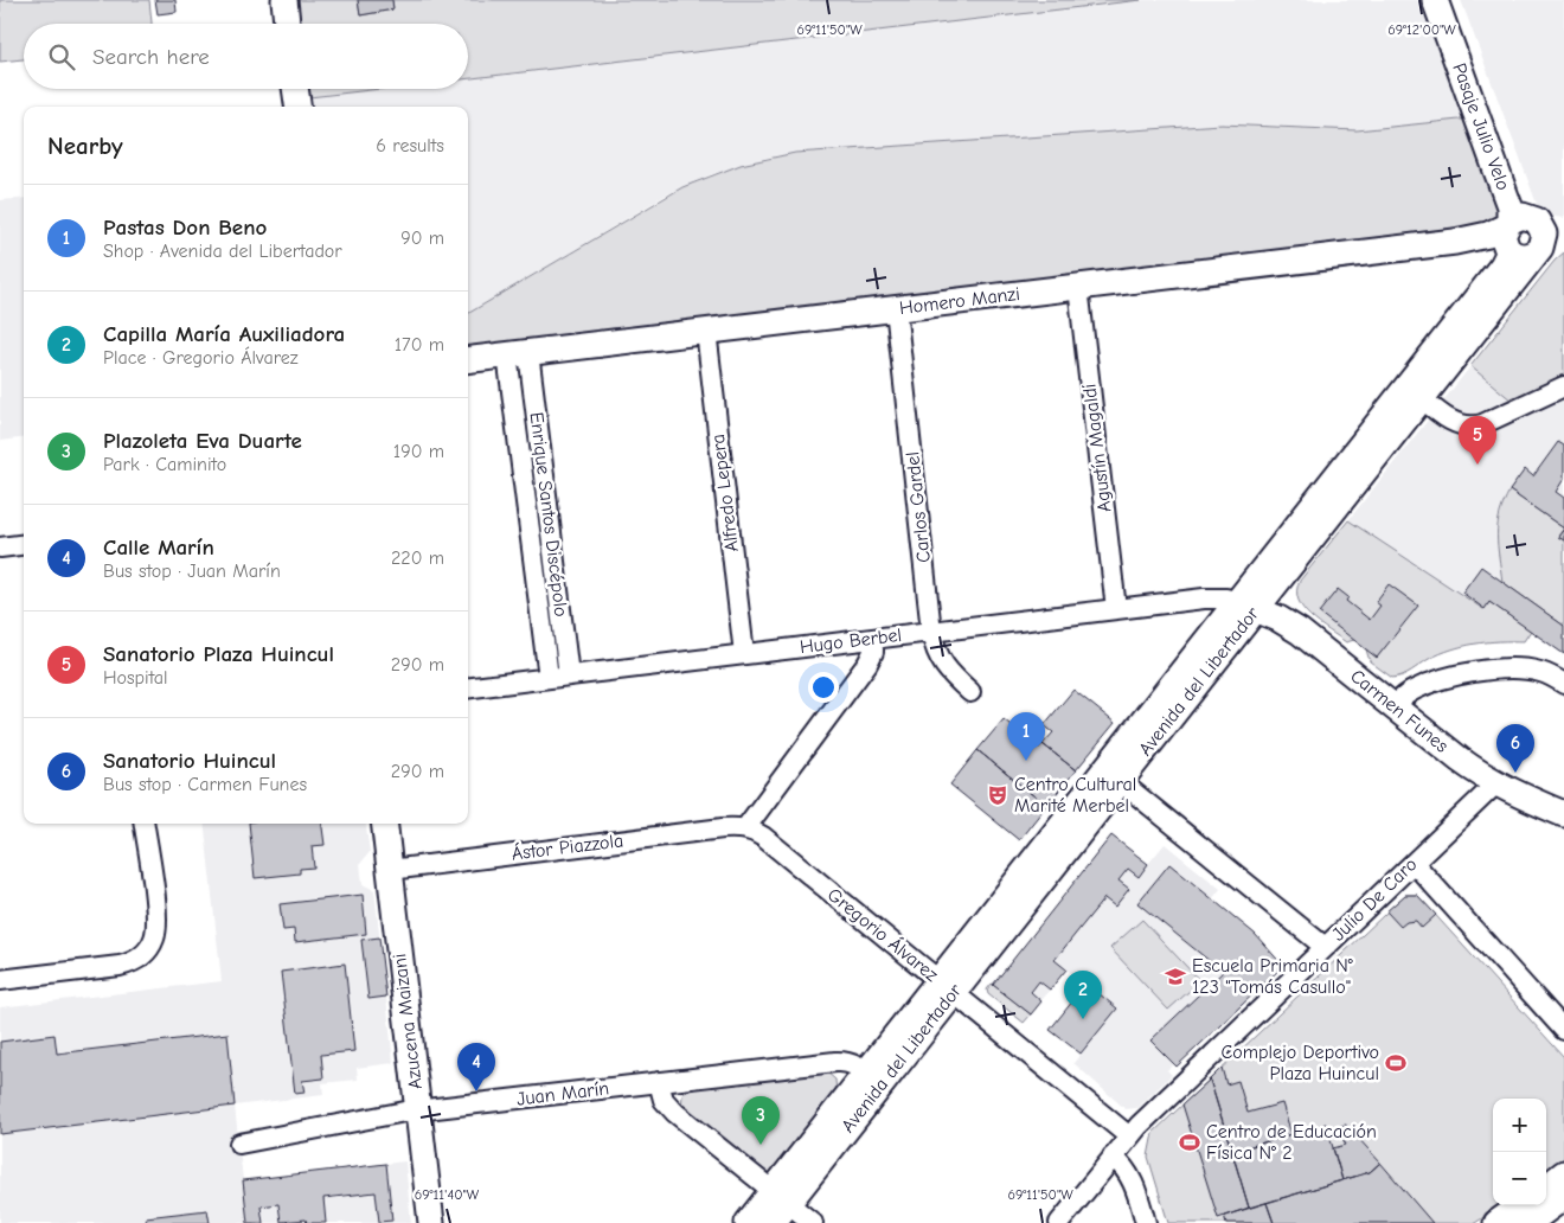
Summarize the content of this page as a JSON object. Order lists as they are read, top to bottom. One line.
{"streets":{"main road":["Pasaje Julio Velo","Homero Manzi","Avenida del Libertador","Carmen Funes","Azucena Maizani"],"street":["Agustín Magaldi","Alfredo Lepera","Carlos Gardel","Enrique Santos Discépolo","Hugo Berbel","Ástor Piazzola","Julio De Caro","Gregorio Álvarez","Juan Marín"]},"crossings":[["Pasaje Julio Velo","Homero Manzi"],["Pasaje Julio Velo","Avenida del Libertador"],["Homero Manzi","Agustín Magaldi"],["Homero Manzi","Alfredo Lepera"],["Homero Manzi","Carlos Gardel"],["Homero Manzi","Enrique Santos Discépolo"],["Homero Manzi","Avenida del Libertador"],["Agustín Magaldi","Hugo Berbel"],["Alfredo Lepera","Hugo Berbel"],["Carlos Gardel","Hugo Berbel"],["Enrique Santos Discépolo","Hugo Berbel"],["Hugo Berbel","Avenida del Libertador"],["Hugo Berbel","Carmen Funes"],["Avenida del Libertador","Carmen Funes"],["Avenida del Libertador","Gregorio Álvarez"],["Avenida del Libertador","Juan Marín"],["Carmen Funes","Julio De Caro"],["Ástor Piazzola","Gregorio Álvarez"],["Ástor Piazzola","Azucena Maizani"],["Julio De Caro","Gregorio Álvarez"],["Azucena Maizani","Juan Marín"]],"places":{"theatre":["Centro Cultural Marité Merbel"],"school or university":["Escuela Primaria N° 123 \"Tomás Casullo\""],"sports":["Complejo Deportivo Plaza Huincul","Centro de Educación Física N° 2"]},"page":{"search":"Search here","heading":["Nearby","6 results"],"list":[{"mark":"1","name":"Pastas Don Beno","note":"Shop · Avenida del Libertador","value":"90 m"},{"mark":"2","name":"Capilla María Auxiliadora","note":"Place · Gregorio Álvarez","value":"170 m"},{"mark":"3","name":"Plazoleta Eva Duarte","note":"Park · Caminito","value":"190 m"},{"mark":"4","name":"Calle Marín","note":"Bus stop · Juan Marín","value":"220 m"},{"mark":"5","name":"Sanatorio Plaza Huincul","note":"Hospital","value":"290 m"},{"mark":"6","name":"Sanatorio Huincul","note":"Bus stop · Carmen Funes","value":"290 m"}],"pins":["5","1","6","2","4","3"],"map_buttons":["+","−"]},"coordinates":["69°12'00\"W","69°11'50\"W","69°11'40\"W"]}
